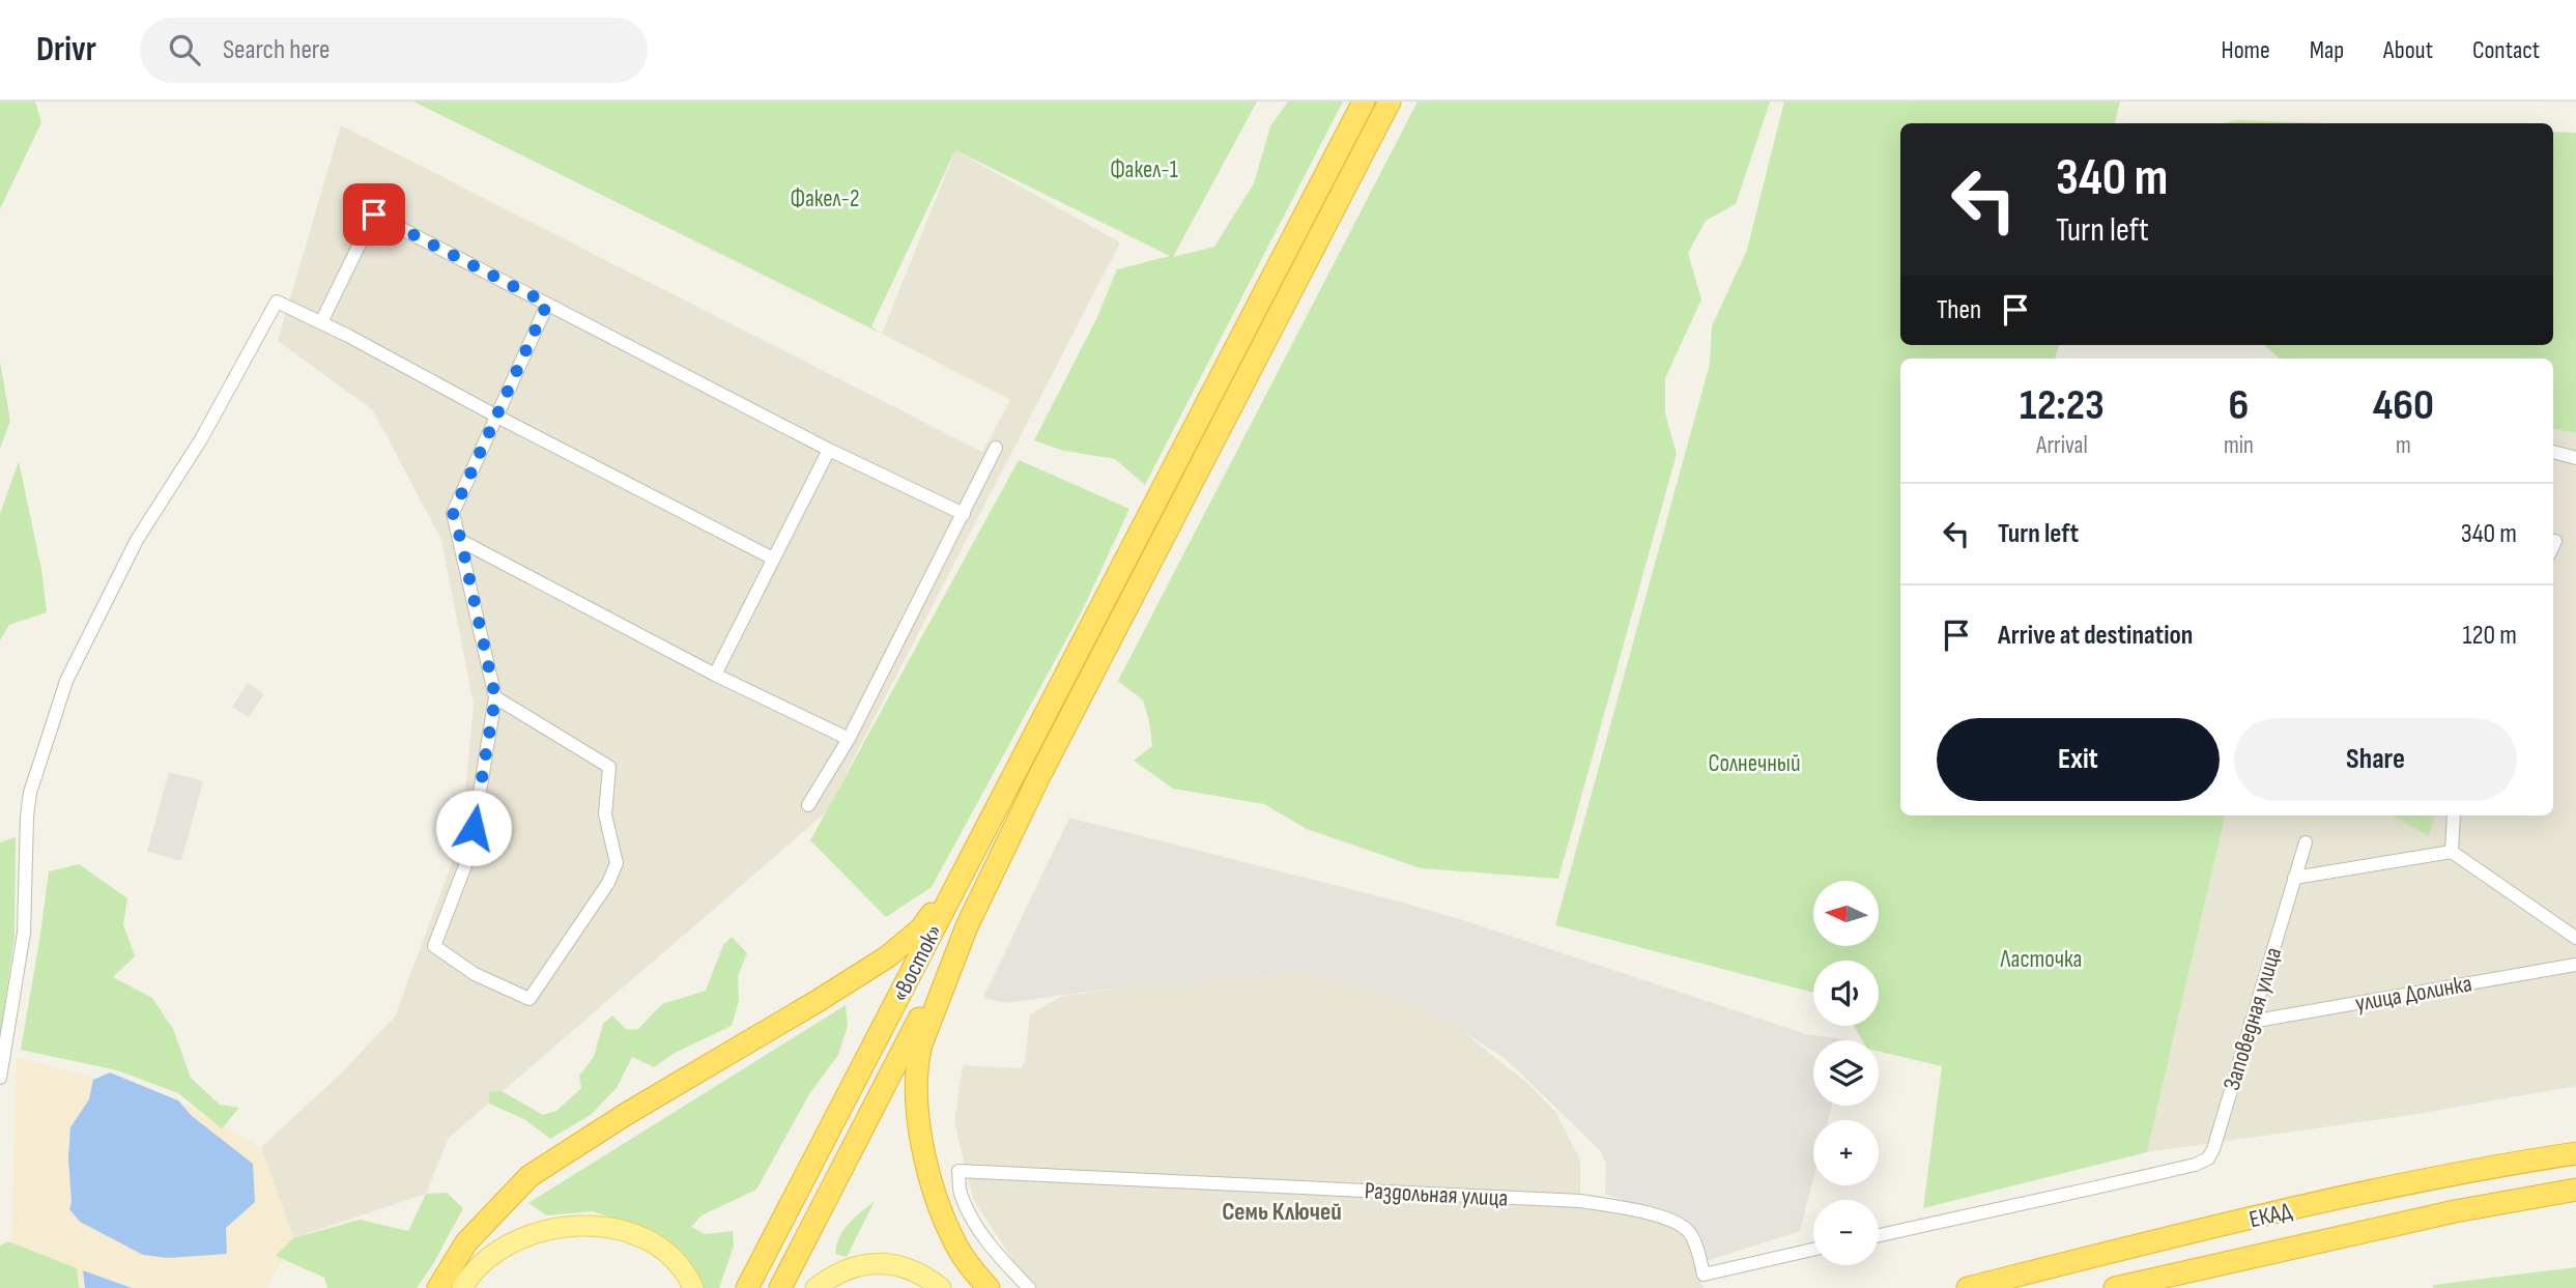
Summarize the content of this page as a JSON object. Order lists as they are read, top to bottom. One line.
{"streets":{"highway":["«Восток»","ЕКАД"],"street":["улица Долинка","Заповедная улица","Раздольная улица"]},"crossings":[["улица Долинка","Заповедная улица"]],"districts":["Семь Ключей"],"parks":["Факел-1","Факел-2","Солнечный","Ласточка"],"north":"left","page":{"header":"Drivr","search":"Search here","nav":["Home","Map","About","Contact"],"turn":["340 m","Turn left"],"then":"Then","eta":["12:23","Arrival","6","min","460","m"],"list":[{"name":"Turn left","value":"340 m"},{"name":"Arrive at destination","value":"120 m"}],"buttons":["Exit","Share"],"map_buttons":["+","−"]}}
